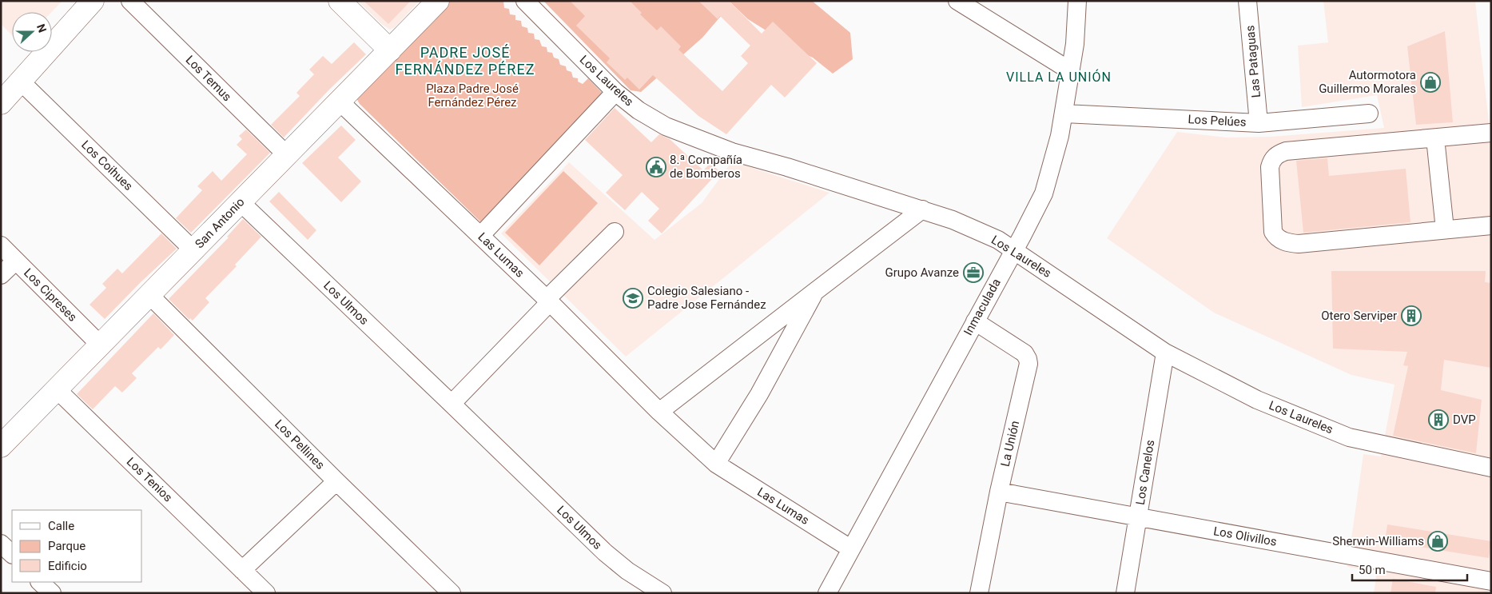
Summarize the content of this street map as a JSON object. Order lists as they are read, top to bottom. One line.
{"streets":{"main road":["San Antonio"],"street":["Las Pataguas","Los Temus","Los Laureles","Los Pelúes","Los Coihues","Las Lumas","Los Cipreses","Los Ulmos","Inmaculada","La Unión","Los Pellines","Los Canelos","Los Tenios","Los Olivillos"]},"crossings":[["Las Pataguas","Los Pelúes"],["Los Temus","San Antonio"],["Los Laureles","Inmaculada"],["Los Laureles","Los Canelos"],["Los Pelúes","Inmaculada"],["Los Coihues","San Antonio"],["San Antonio","Las Lumas"],["San Antonio","Los Cipreses"],["San Antonio","Los Ulmos"],["San Antonio","Los Pellines"],["San Antonio","Los Tenios"],["Las Lumas","Inmaculada"],["Inmaculada","La Unión"],["La Unión","Los Olivillos"],["Los Canelos","Los Olivillos"]],"districts":["PADRE JOSÉ FERNÁNDEZ PÉREZ","VILLA LA UNIÓN"],"parks":["Plaza Padre José Fernández Pérez"],"places":{"shop":["Autormotora Guillermo Morales","Sherwin-Williams"],"public building":["8.ª Compañía de Bomberos"],"office":["Grupo Avanze"],"school or university":["Colegio Salesiano - Padre Jose Fernández"],"building":["Otero Serviper","DVP"]},"legend":["Calle","Parque","Edificio"],"scale_bar":"50 m","north":"right"}
